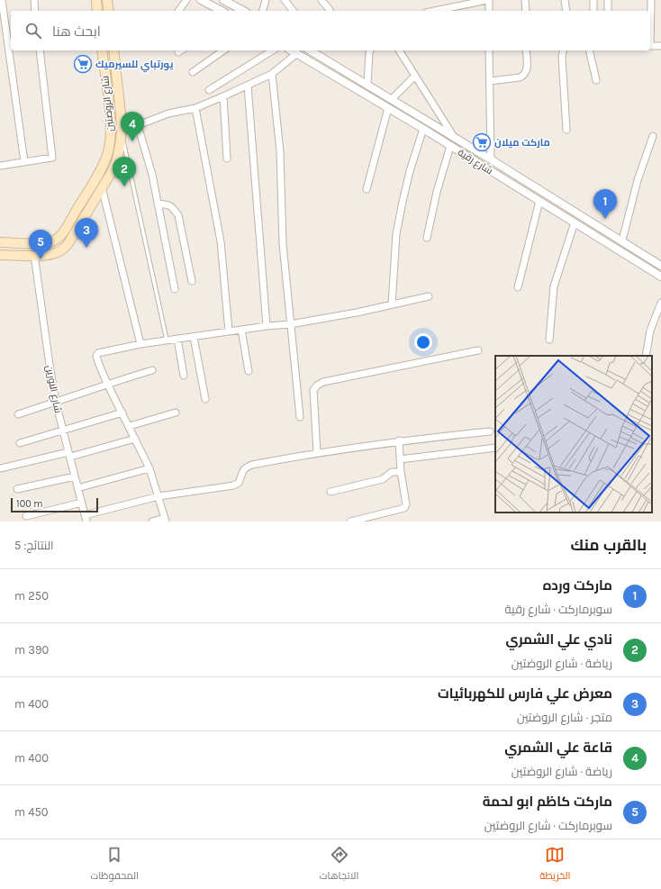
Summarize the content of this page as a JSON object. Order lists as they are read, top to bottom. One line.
{"streets":{"main road":["شارع الروضتين"],"street":["شارع رقية","شارع النورين"]},"crossings":[["شارع الروضتين","شارع النورين"]],"places":{"supermarket":["يورتباي للسيرميك","ماركت ميلان"]},"scale_bar":"100 m","page":{"search":"ابحث هنا","pins":["4","2","1","3","5"],"scale":"100 m","heading":["بالقرب منك","النتائج: 5"],"list":[{"mark":"1","name":"ماركت ورده","note":"سوبرماركت · شارع رقية","value":"250 m"},{"mark":"2","name":"نادي علي الشمري","note":"رياضة · شارع الروضتين","value":"390 m"},{"mark":"3","name":"معرض علي فارس للكهربائيات","note":"متجر · شارع الروضتين","value":"400 m"},{"mark":"4","name":"قاعة علي الشمري","note":"رياضة · شارع الروضتين","value":"400 m"},{"mark":"5","name":"ماركت كاظم ابو لحمة","note":"سوبرماركت · شارع الروضتين","value":"450 m"}],"nav":["الخريطة","الاتجاهات","المحفوظات"]}}
